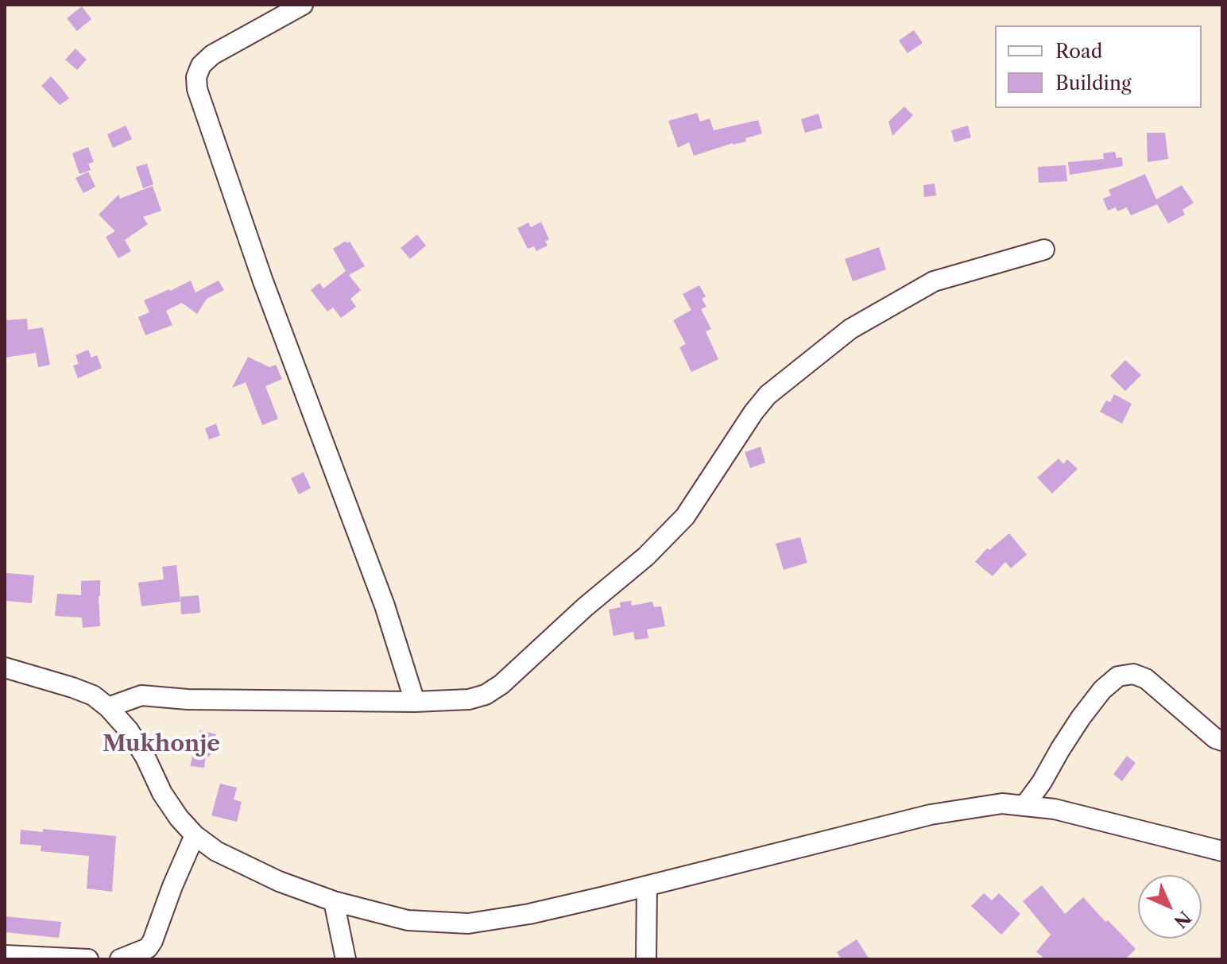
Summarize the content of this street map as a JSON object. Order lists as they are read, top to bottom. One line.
{"districts":["Mukhonje"],"legend":["Road","Building"],"north":"bottom right"}
